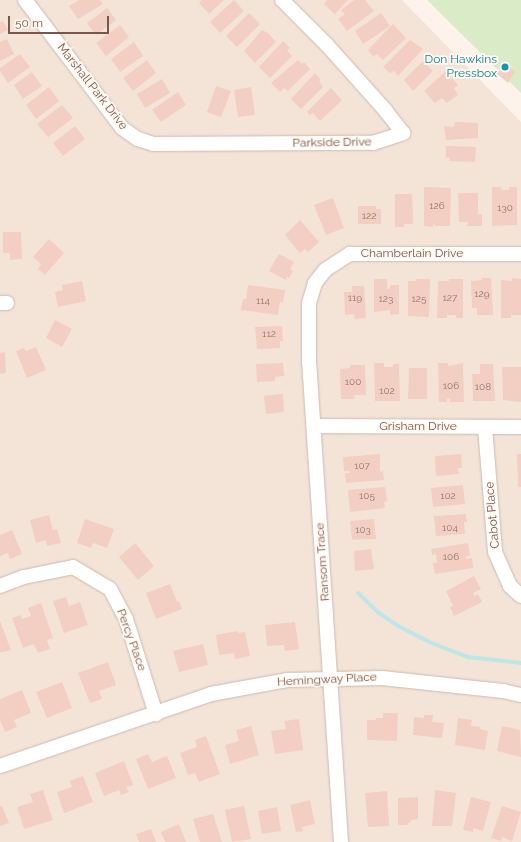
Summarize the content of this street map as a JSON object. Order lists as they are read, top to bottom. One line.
{"streets":{"street":["Marshall Park Drive","Parkside Drive","Chamberlain Drive","Grisham Drive","Cabot Place","Ransom Trace","Percy Place","Hemingway Place"]},"crossings":[["Marshall Park Drive","Parkside Drive"],["Chamberlain Drive","Ransom Trace"],["Grisham Drive","Cabot Place"],["Grisham Drive","Ransom Trace"],["Ransom Trace","Hemingway Place"],["Percy Place","Hemingway Place"]],"places":["Don Hawkins Pressbox"],"house_numbers":["126","130","122","129","119","127","123","125","114","112","100","106","108","102","107","105","102","104","103","106"],"scale_bar":"50 m"}
